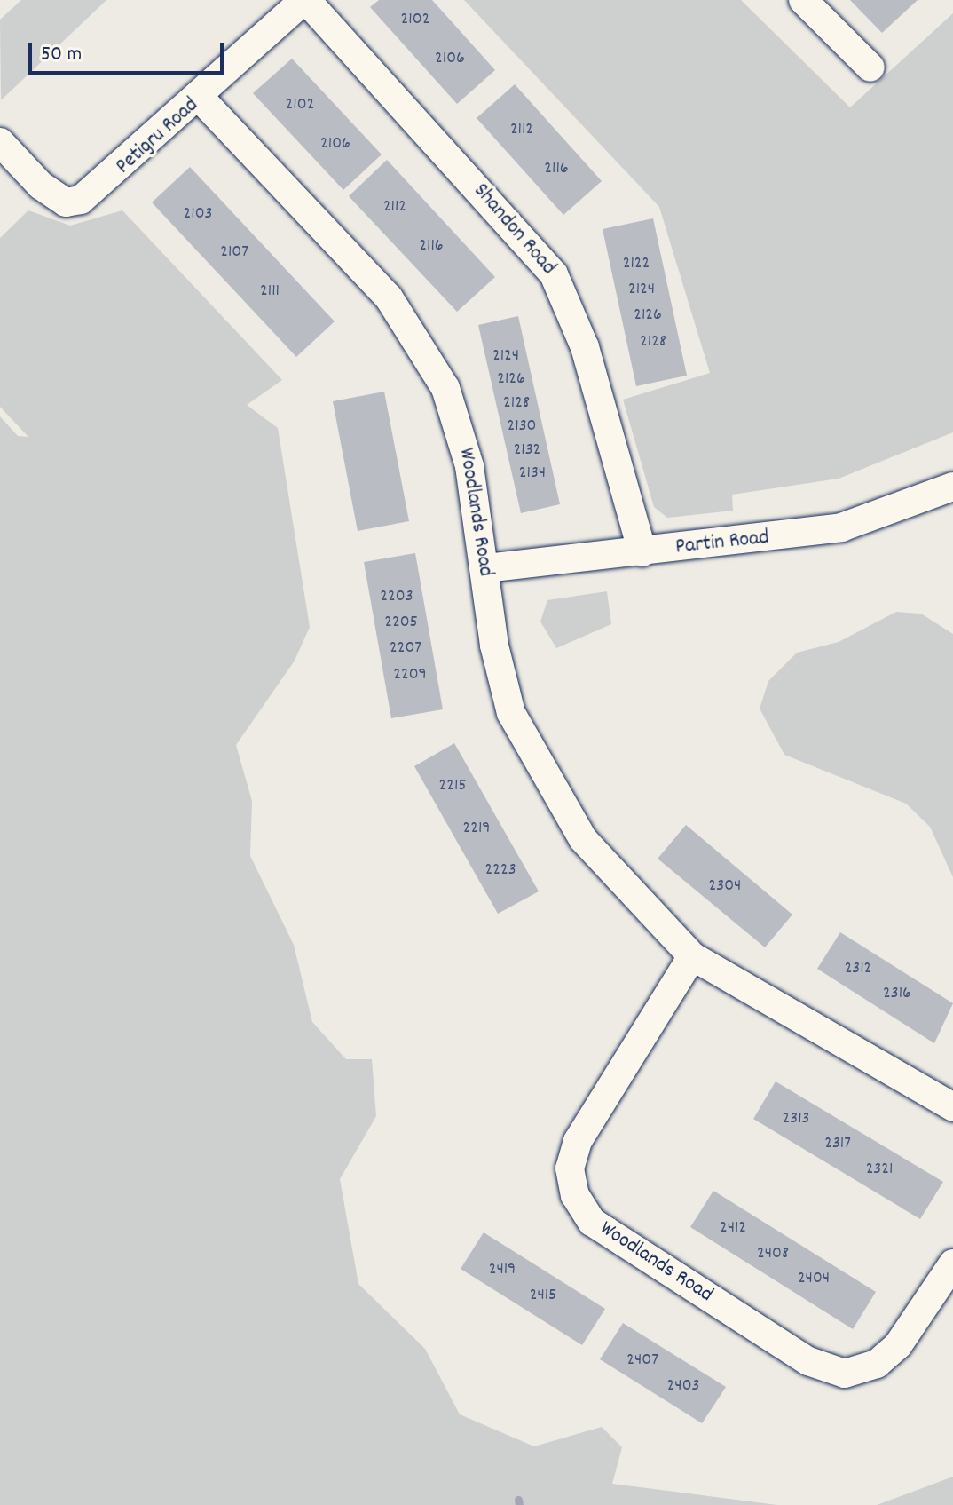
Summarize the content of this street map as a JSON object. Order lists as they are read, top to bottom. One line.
{"streets":{"street":["Petigru Road","Shandon Road","Woodlands Road","Partin Road"]},"crossings":[["Petigru Road","Shandon Road"],["Petigru Road","Woodlands Road"],["Shandon Road","Partin Road"],["Woodlands Road","Partin Road"]],"house_numbers":["2102","2106","2102","2112","2106","2116","2112","2103","2116","2107","2122","2124","2111","2126","2128","2124","2126","2128","2130","2132","2134","2203","2205","2207","2209","2215","2219","2223","2304","2312","2316","2313","2317","2321","2412","2408","2419","2404","2415","2407","2403"],"scale_bar":"50 m"}
